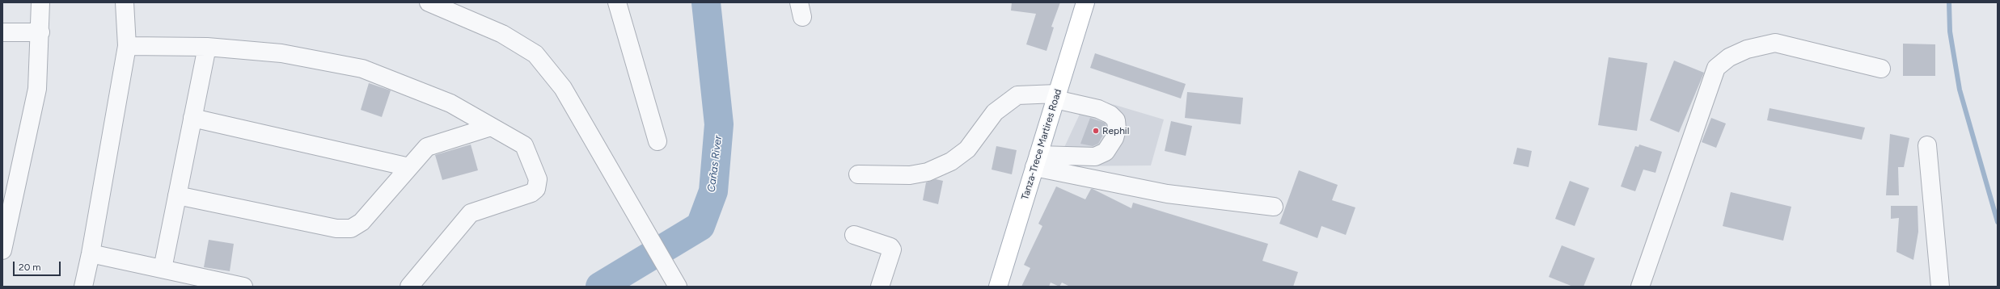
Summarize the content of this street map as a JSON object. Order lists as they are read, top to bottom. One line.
{"streets":{"main road":["Tanza-Trece Martires Road"]},"water":["Cañas River"],"places":["Rephil"],"scale_bar":"20 m"}
